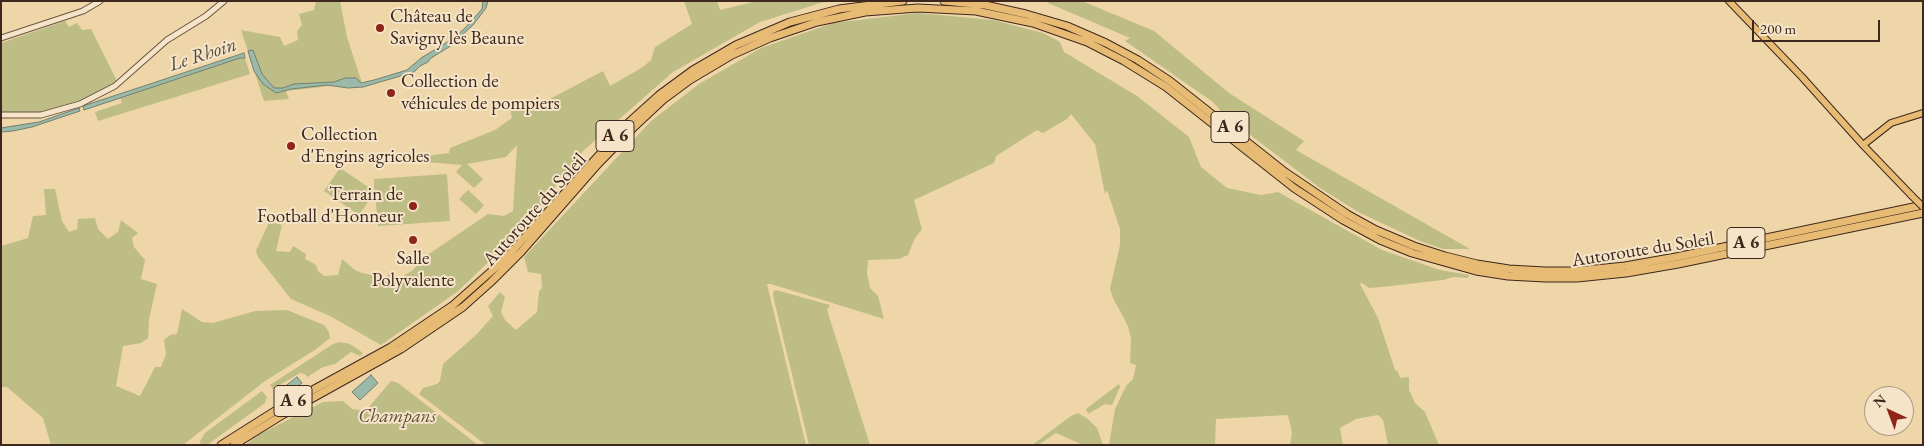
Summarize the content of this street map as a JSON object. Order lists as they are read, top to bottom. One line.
{"streets":{"highway":["A 6","Autoroute du Soleil"]},"water":["Le Rhoin"],"parks":["Champans"],"places":["Château de Savigny lès Beaune","Collection de véhicules de pompiers","Collection d'Engins agricoles","Terrain de Football d'Honneur","Salle Polyvalente"],"scale_bar":"200 m","north":"top left"}
